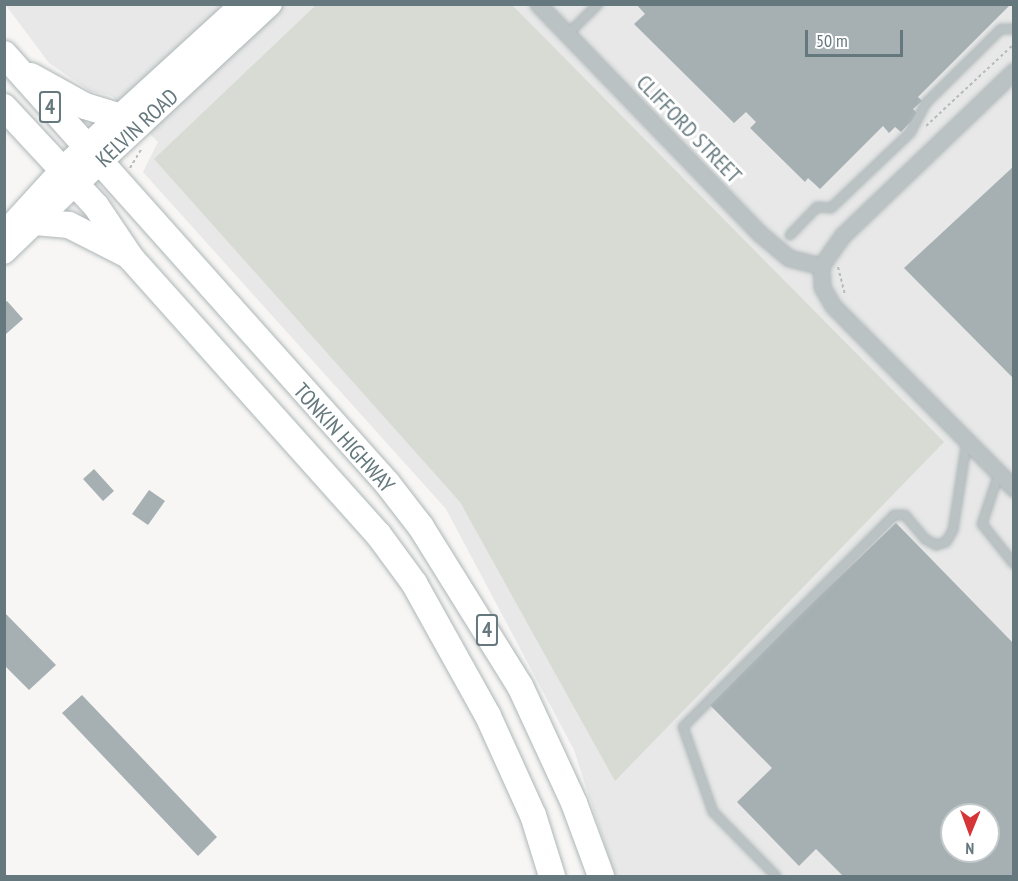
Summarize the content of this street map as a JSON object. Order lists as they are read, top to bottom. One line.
{"streets":{"highway":["4","TONKIN HIGHWAY"],"main road":["KELVIN ROAD"],"street":["CLIFFORD STREET"]},"crossings":[["KELVIN ROAD","TONKIN HIGHWAY"]],"scale_bar":"50 m","north":"bottom"}
